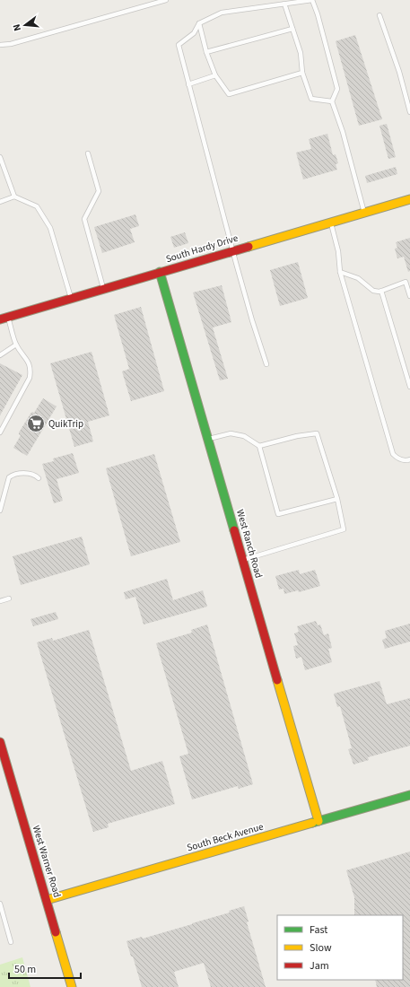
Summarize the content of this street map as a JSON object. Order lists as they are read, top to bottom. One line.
{"streets":{"street":["South Hardy Drive","West Ranch Road","South Beck Avenue","West Warner Road"]},"crossings":[["South Hardy Drive","West Ranch Road"],["West Ranch Road","South Beck Avenue"],["South Beck Avenue","West Warner Road"]],"places":{"supermarket":["QuikTrip"]},"legend":["Fast","Slow","Jam"],"scale_bar":"50 m","north":"left"}
